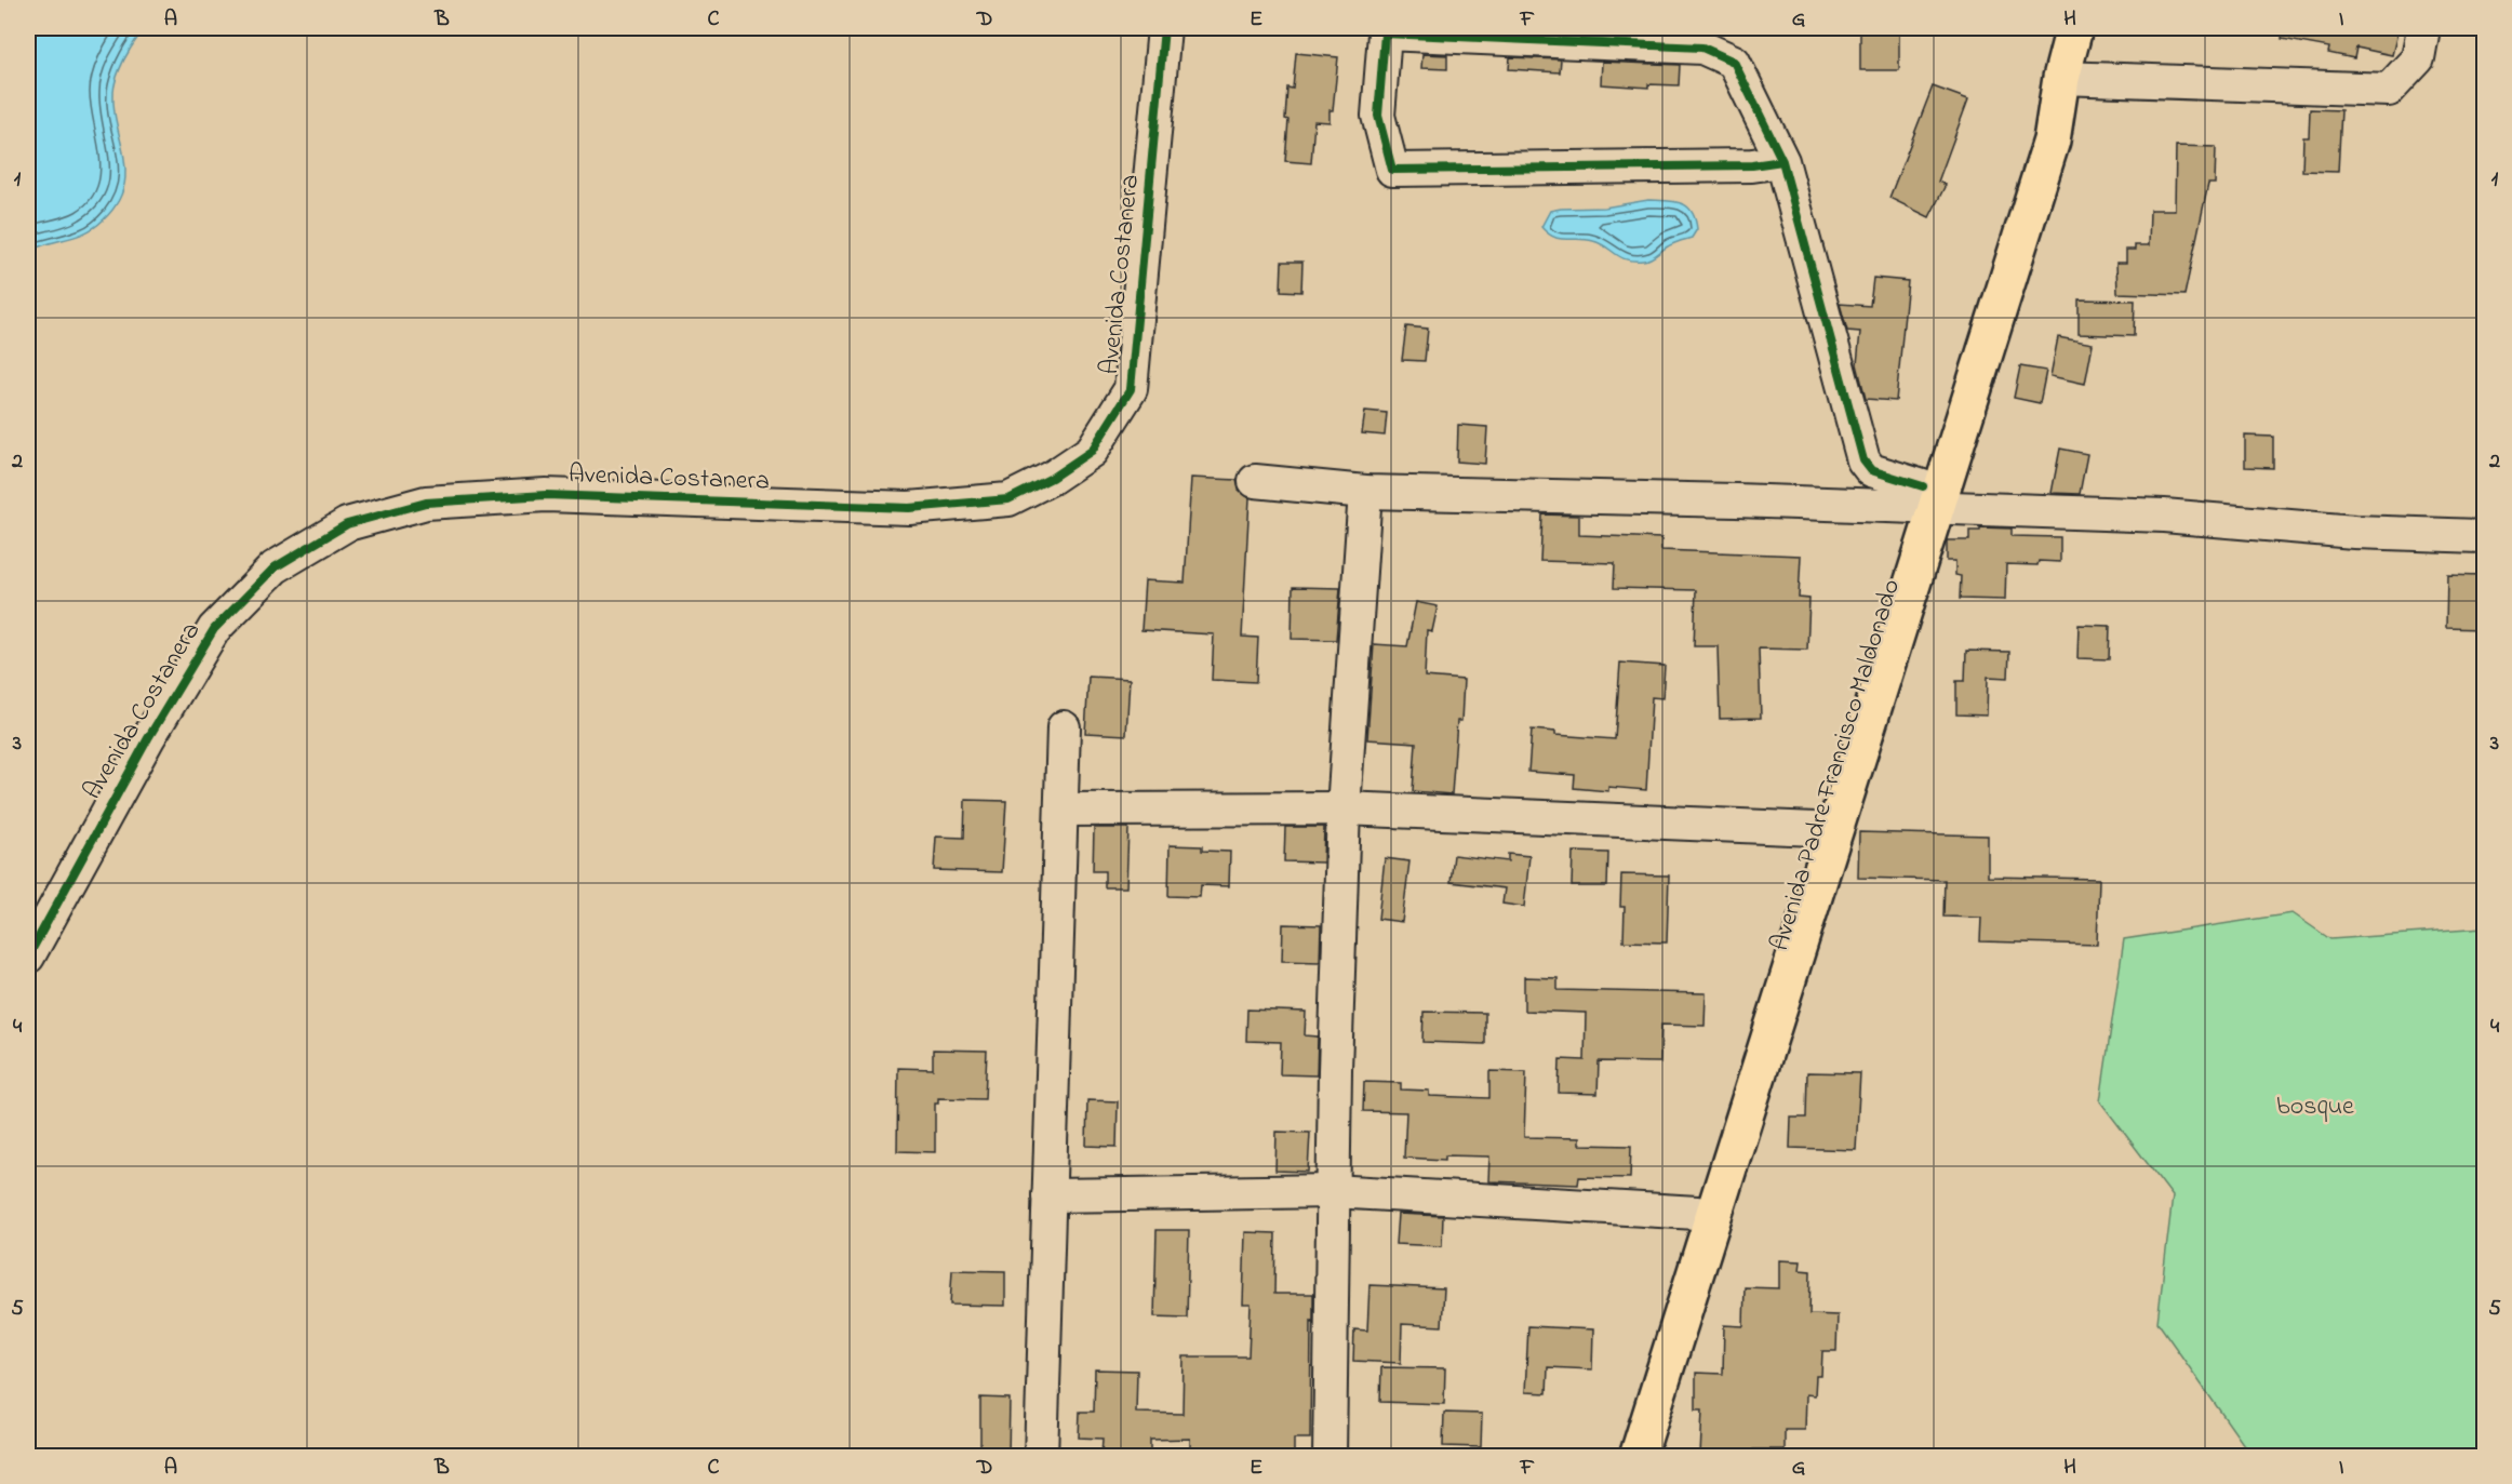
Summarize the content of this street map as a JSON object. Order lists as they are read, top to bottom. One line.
{"streets":{"main road":["Avenida Padre Francisco Maldonado"],"street":["Avenida Costanera"]},"parks":["bosque"],"grid":{"columns":["A","B","C","D","E","F","G","H","I"],"rows":["1","2","3","4","5"]}}
